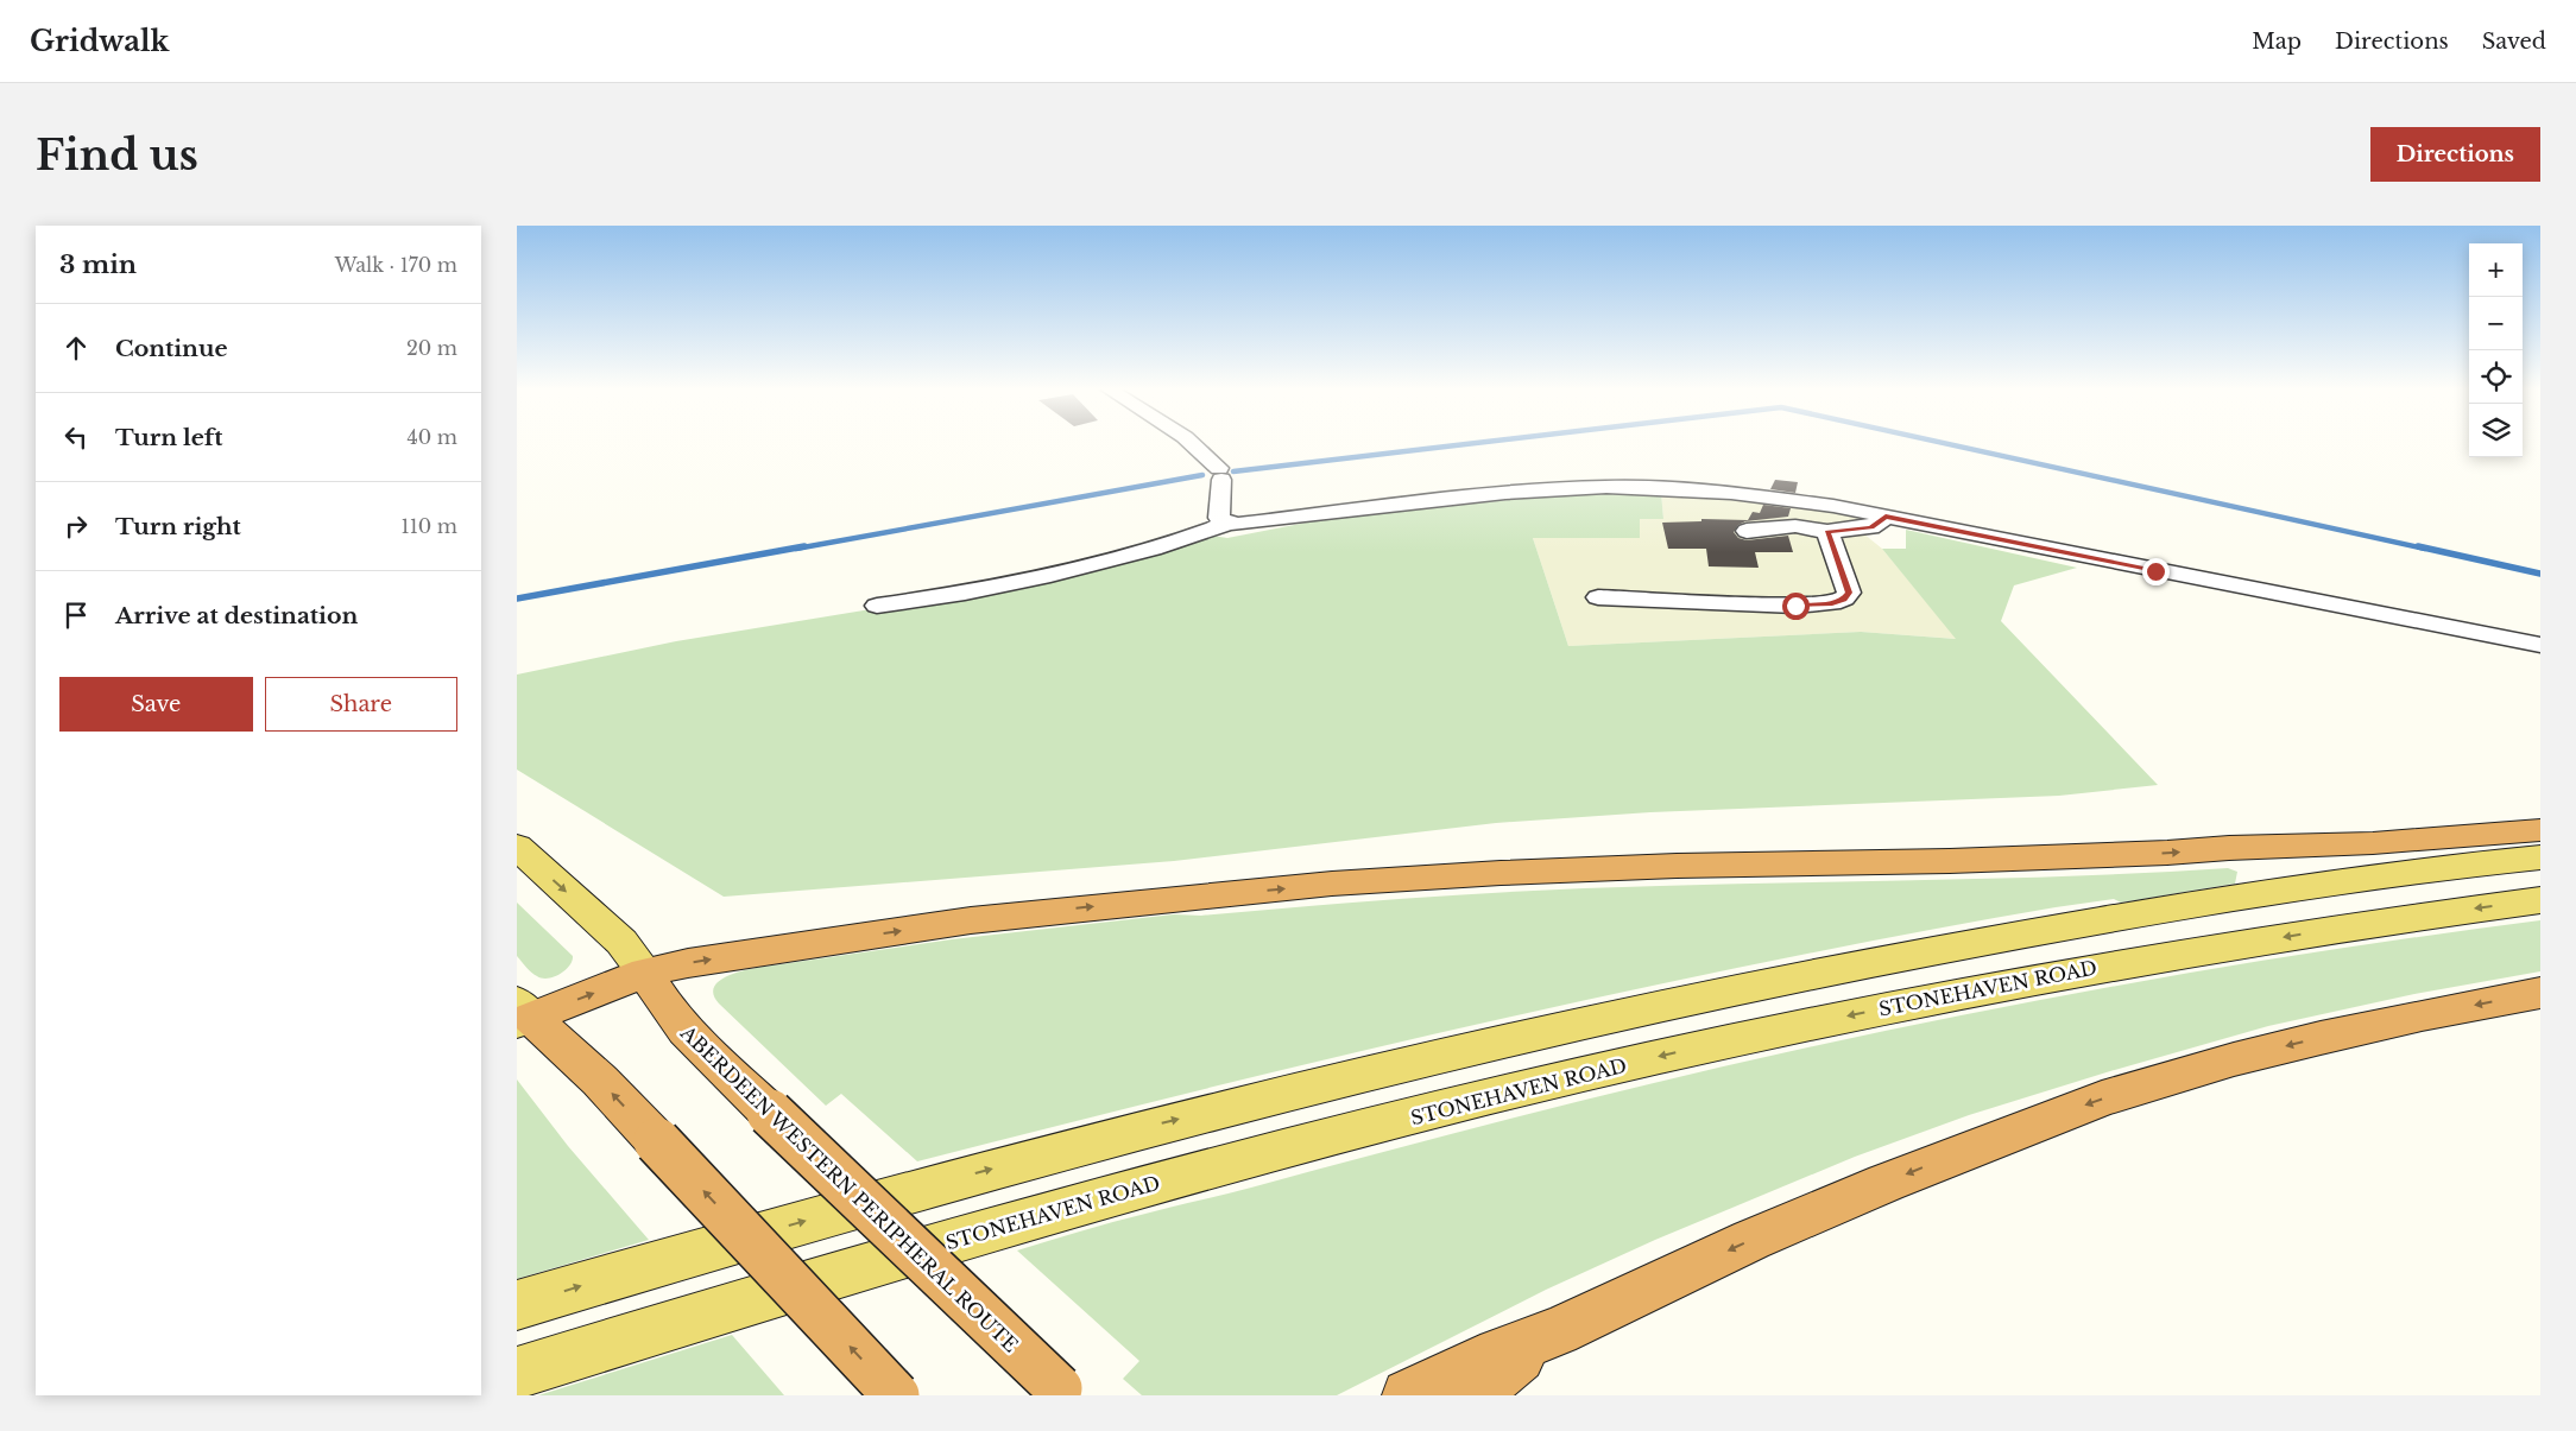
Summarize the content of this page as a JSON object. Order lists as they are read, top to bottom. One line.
{"streets":{"highway":["ABERDEEN WESTERN PERIPHERAL ROUTE"],"main road":["STONEHAVEN ROAD"]},"page":{"header":"Gridwalk","nav":["Map","Directions","Saved"],"buttons":["Directions",["Save","Share"]],"title":"Find us","heading":["3 min","Walk · 170 m"],"map_buttons":["+","−"],"list":[["Continue","20 m"],["Turn left","40 m"],["Turn right","110 m"],"Arrive at destination"]}}
